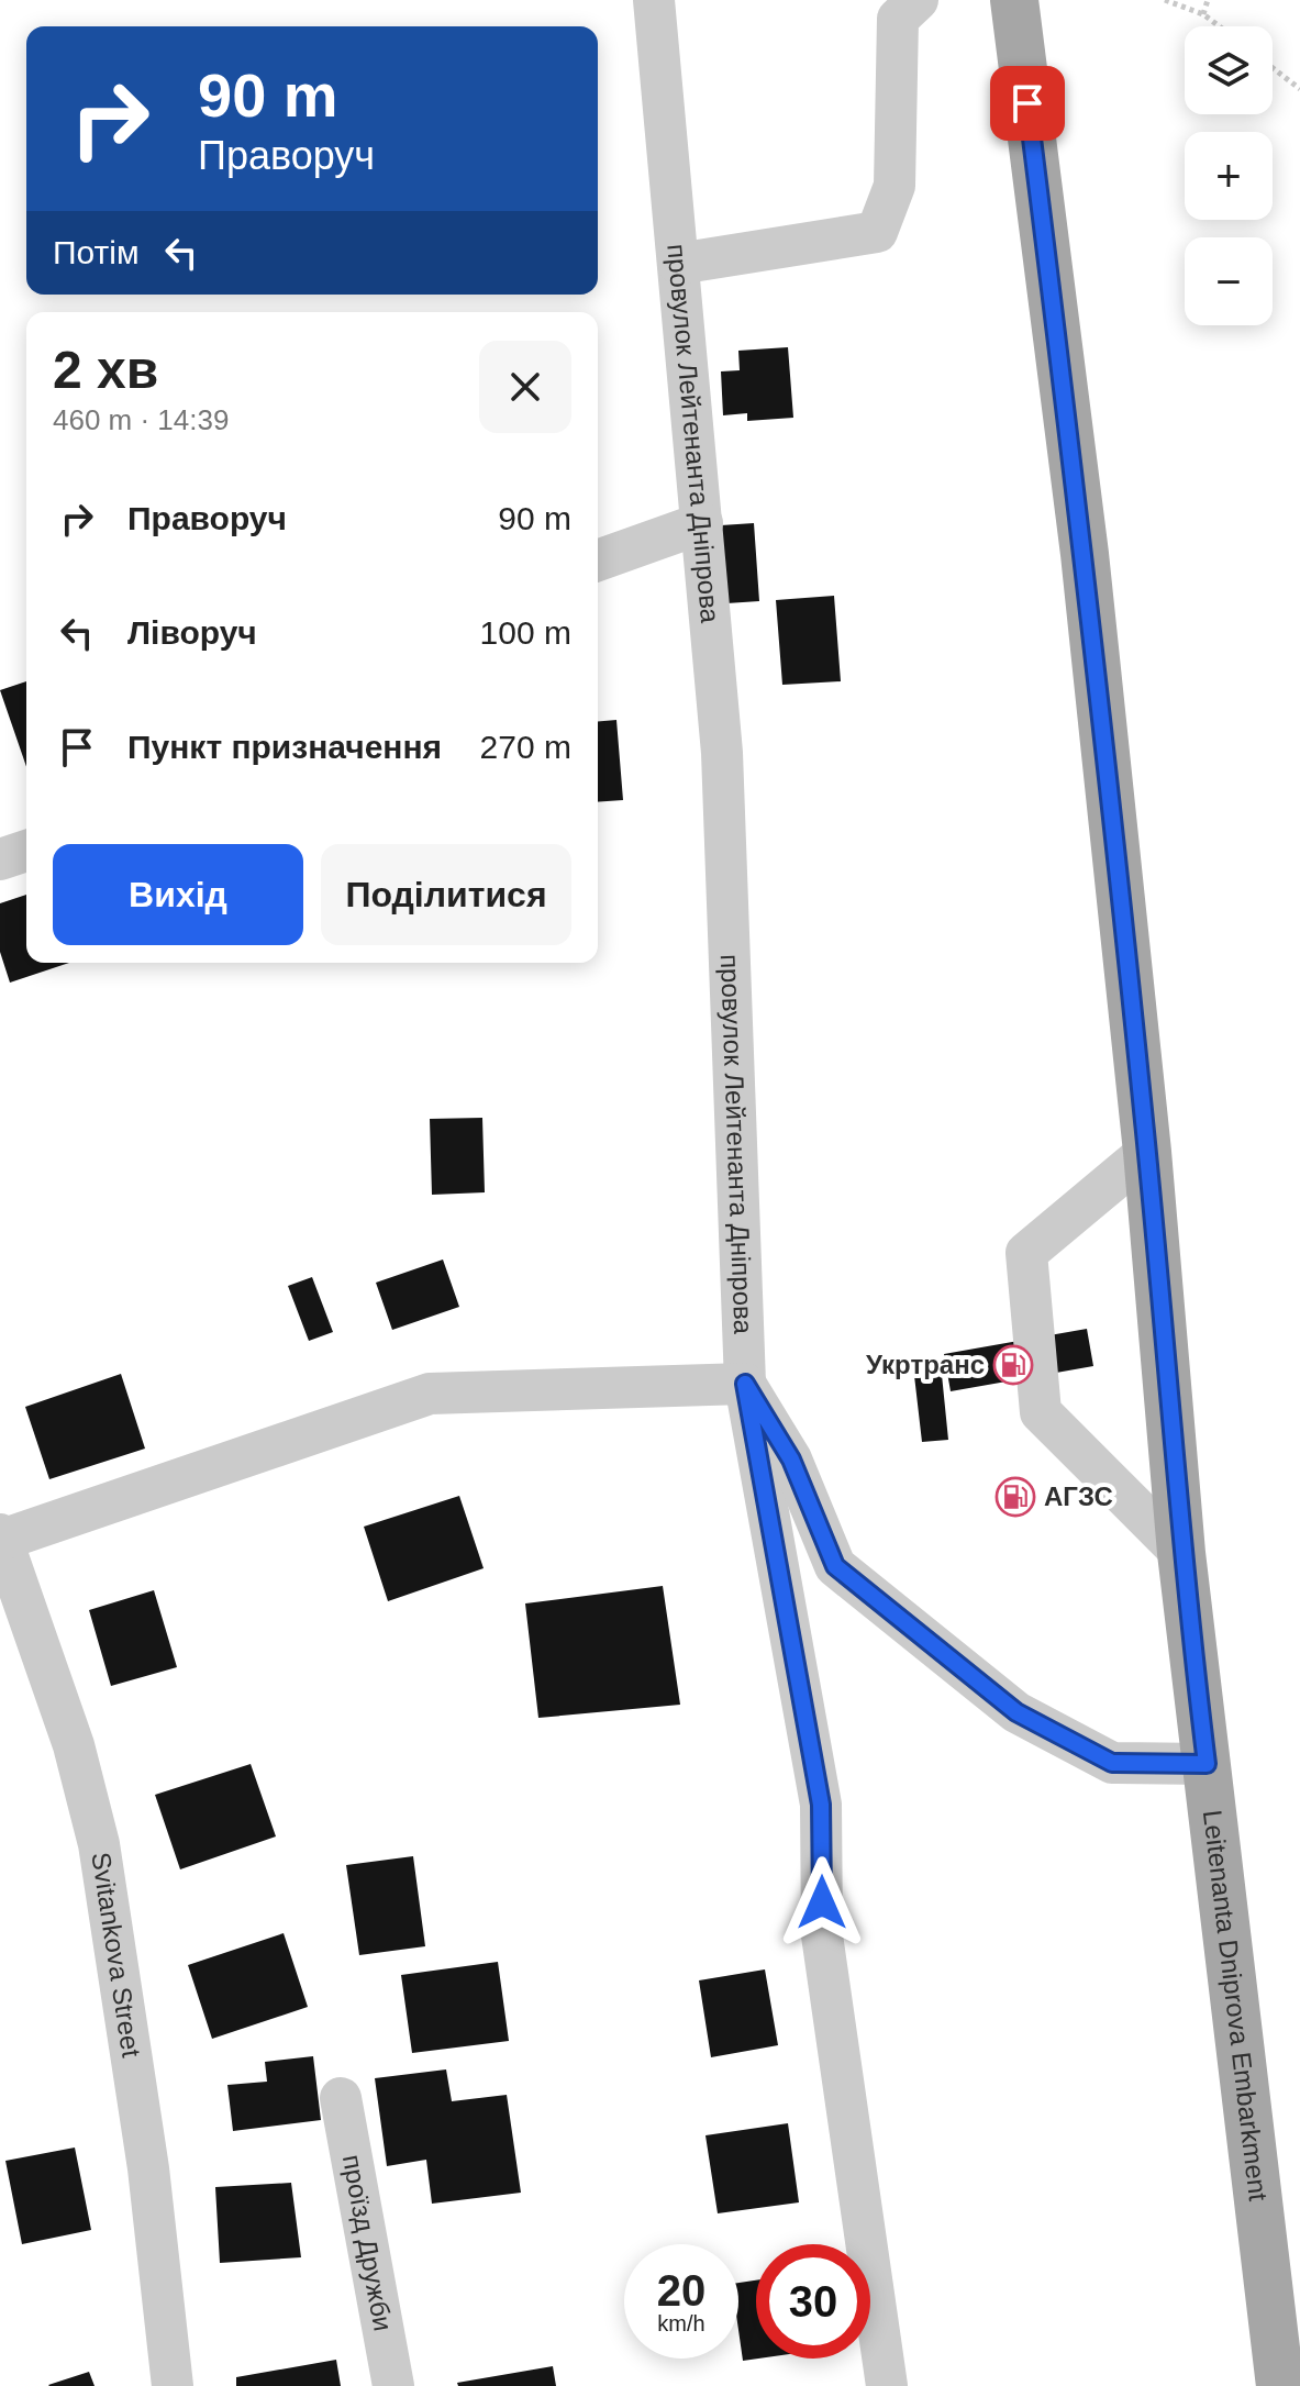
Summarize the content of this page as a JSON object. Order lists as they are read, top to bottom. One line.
{"streets":{"main road":["Leitenanta Dniprova Embarkment"],"street":["провулок Лейтенанта Дніпрова","Svitankova Street","проїзд Дружби"]},"places":{"fuel station":["Укртранс","АГЗС"]},"page":{"map_buttons":["+","−"],"turn":["90 m","Праворуч"],"then":"Потім","heading":["2 хв","460 m · 14:39"],"list":[{"name":"Праворуч","value":"90 m"},{"name":"Ліворуч","value":"100 m"},{"name":"Пункт призначення","value":"270 m"}],"buttons":["Вихід","Поділитися"],"speed":"20 km/h","limit":"30"}}
